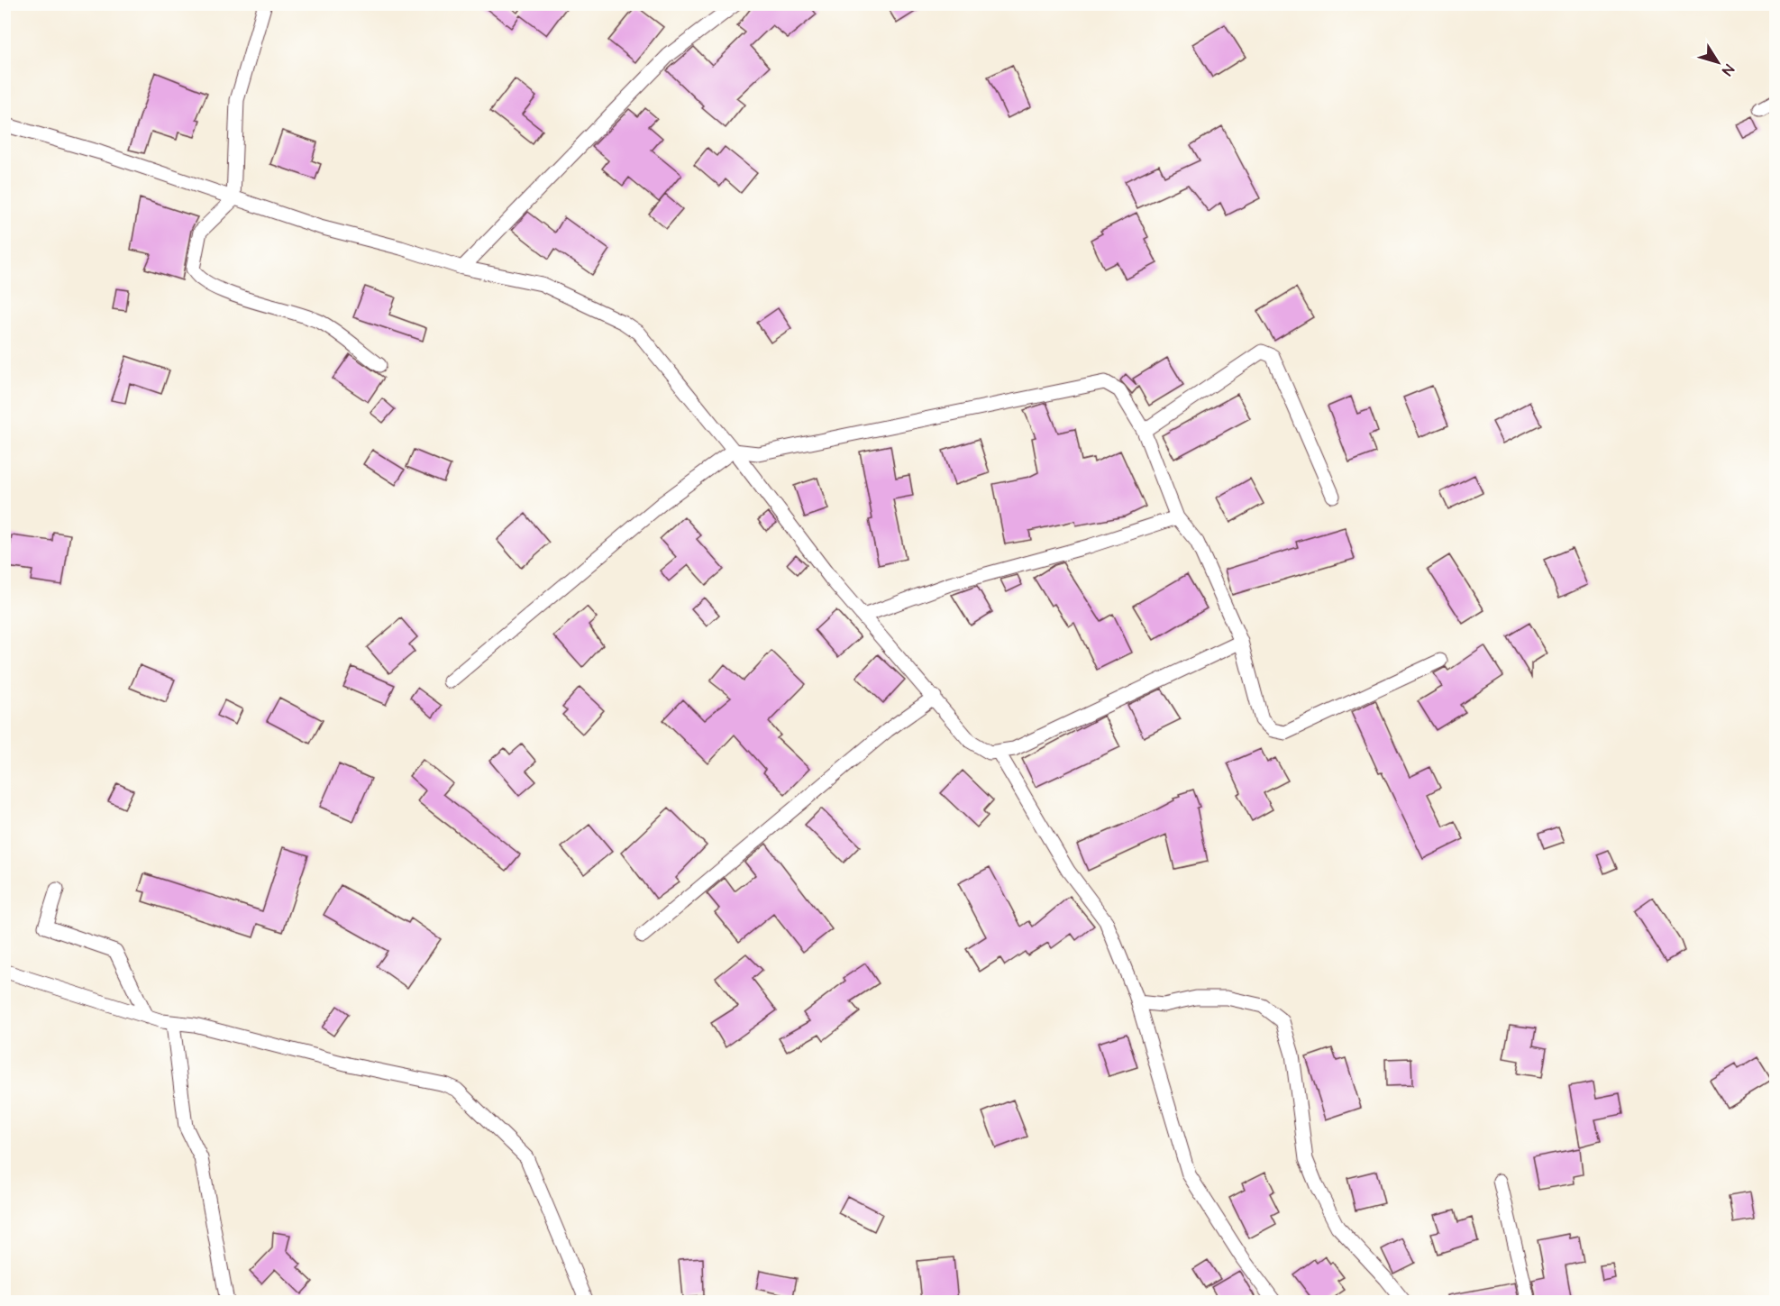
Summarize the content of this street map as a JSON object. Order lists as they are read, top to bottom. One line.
{"north":"bottom right"}
